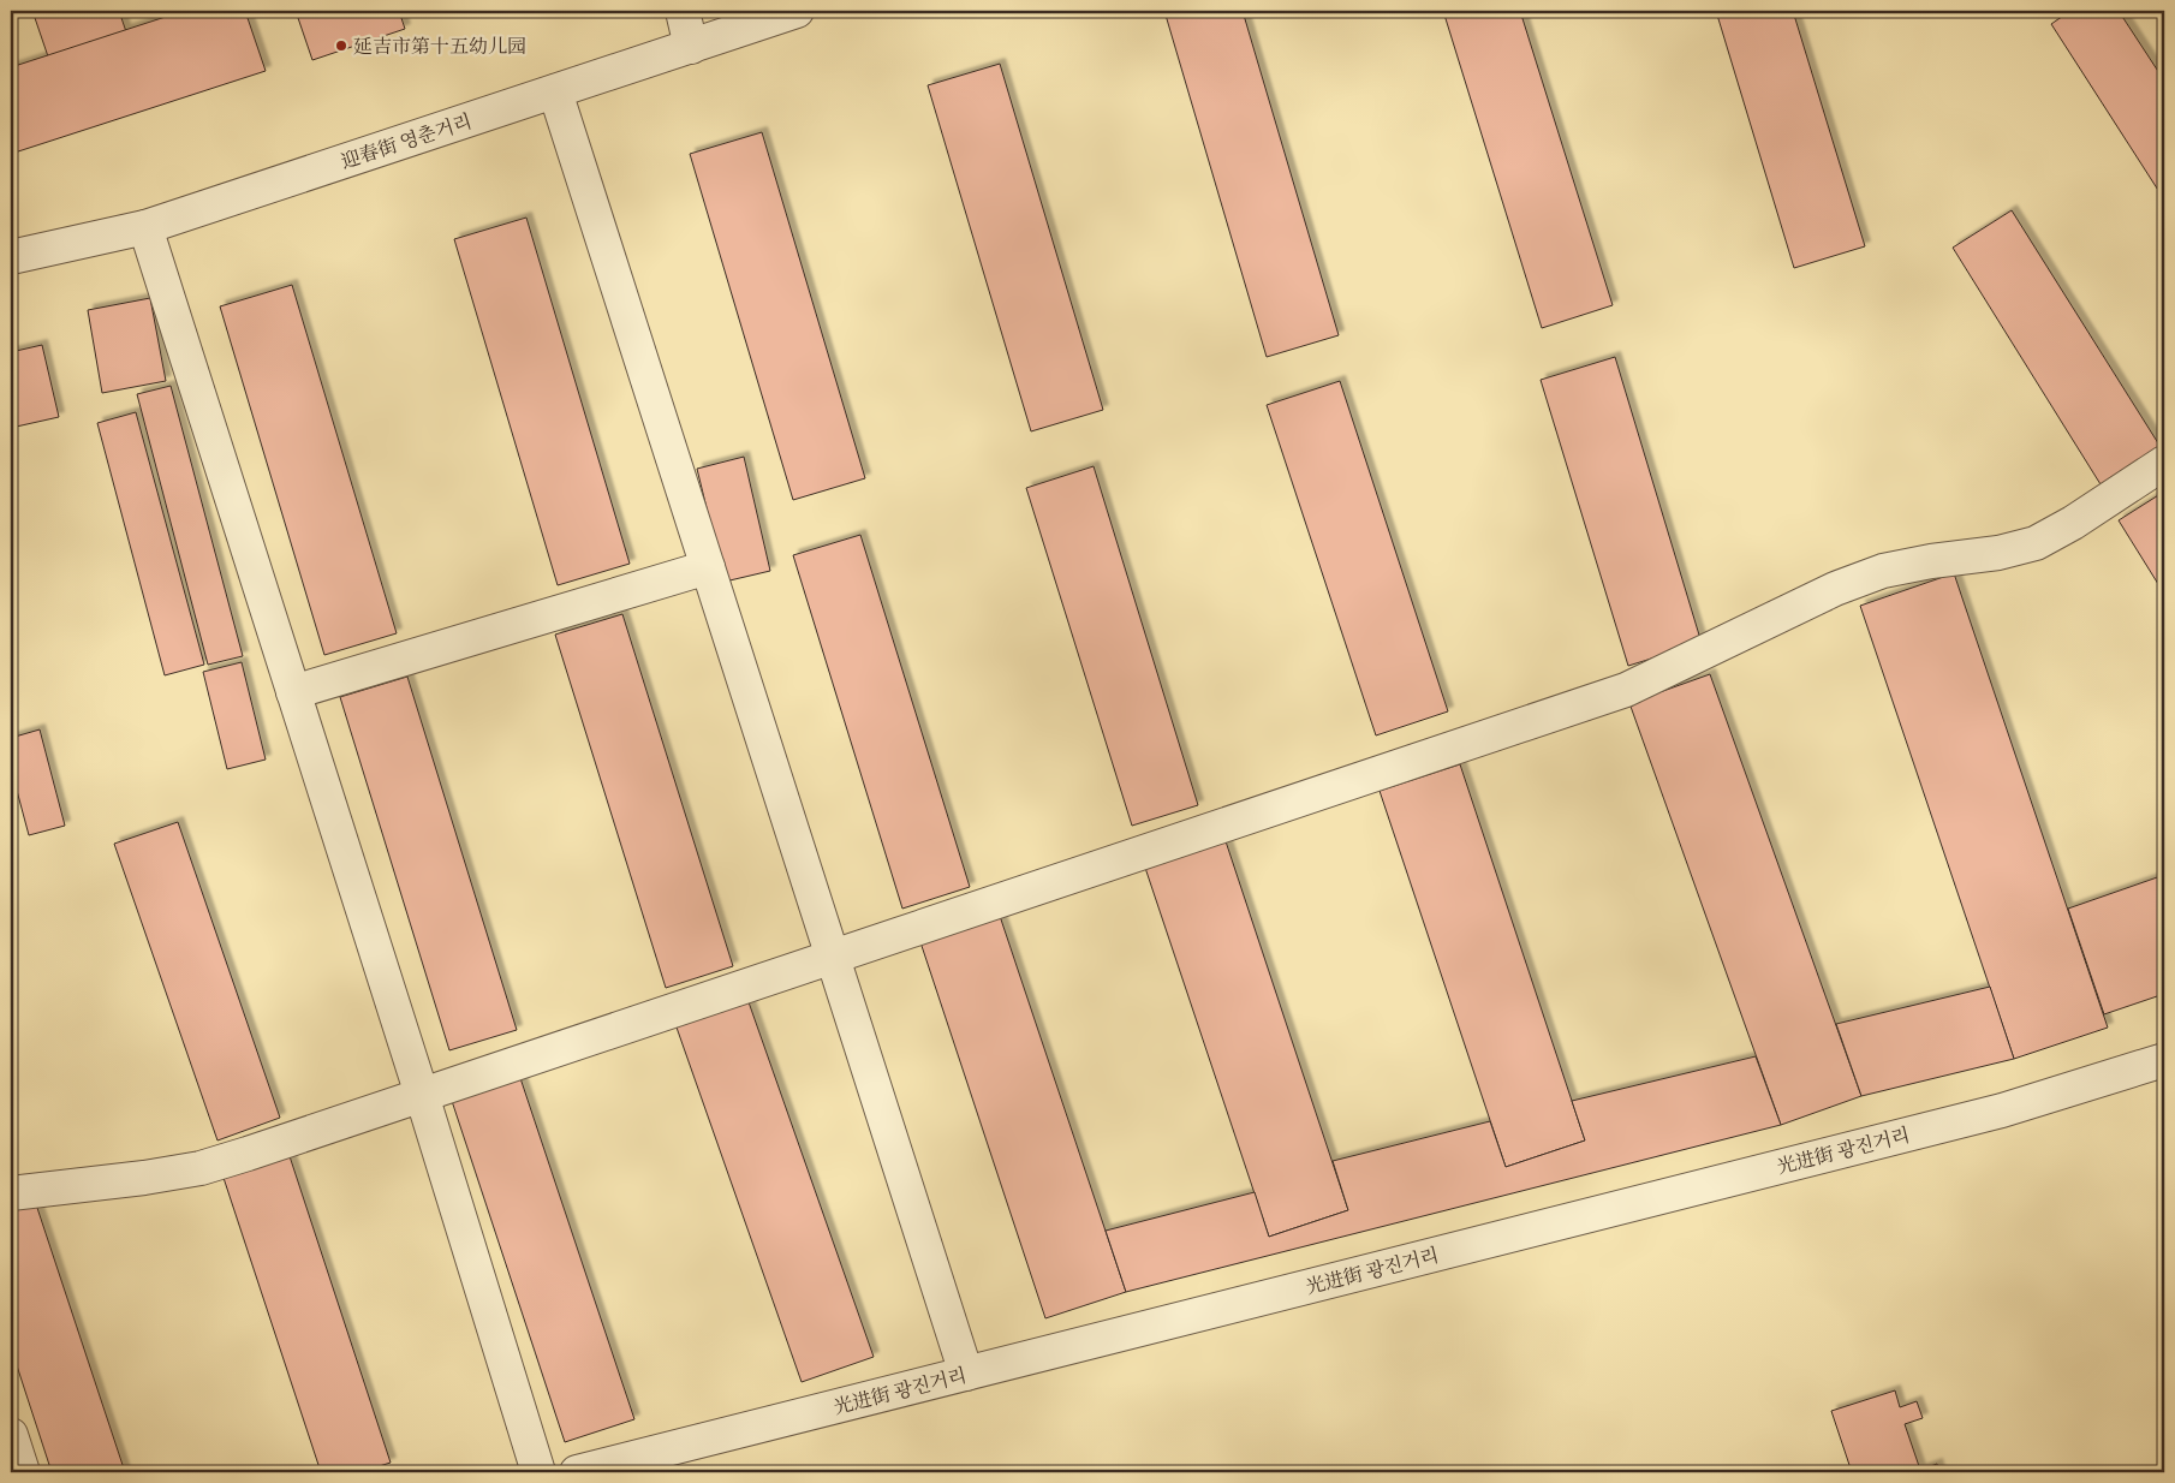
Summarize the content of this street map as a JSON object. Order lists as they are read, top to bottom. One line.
{"streets":{"street":["迎春街 영춘거리","光进街 광진거리"]},"places":["延吉市第十五幼儿园"]}
